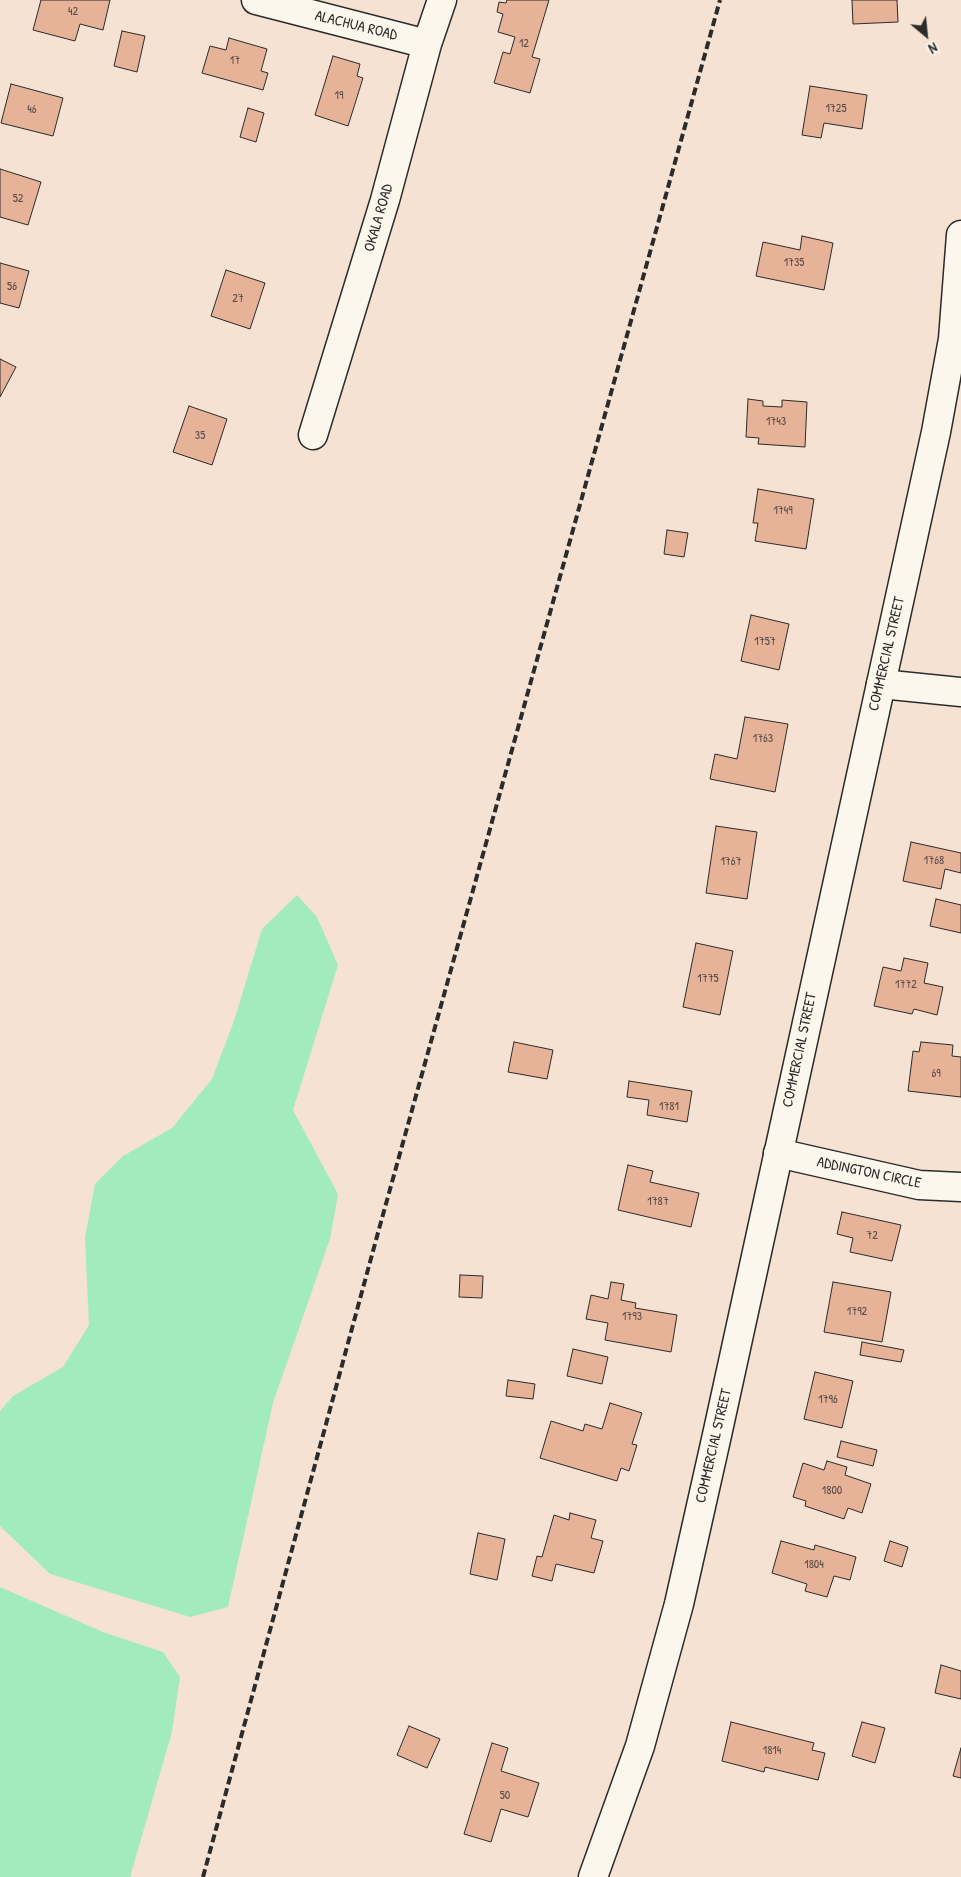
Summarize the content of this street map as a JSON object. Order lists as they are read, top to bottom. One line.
{"streets":{"main road":["ALACHUA ROAD","OKALA ROAD","COMMERCIAL STREET","ADDINGTON CIRCLE"]},"crossings":[["ALACHUA ROAD","OKALA ROAD"],["COMMERCIAL STREET","ADDINGTON CIRCLE"]],"house_numbers":["42","12","17","19","1725","46","52","1735","56","27","1743","35","1749","1757","1763","1768","1767","1775","1772","69","1781","1787","72","1792","1793","1796","1800","1804","1814","50"],"north":"bottom right"}
